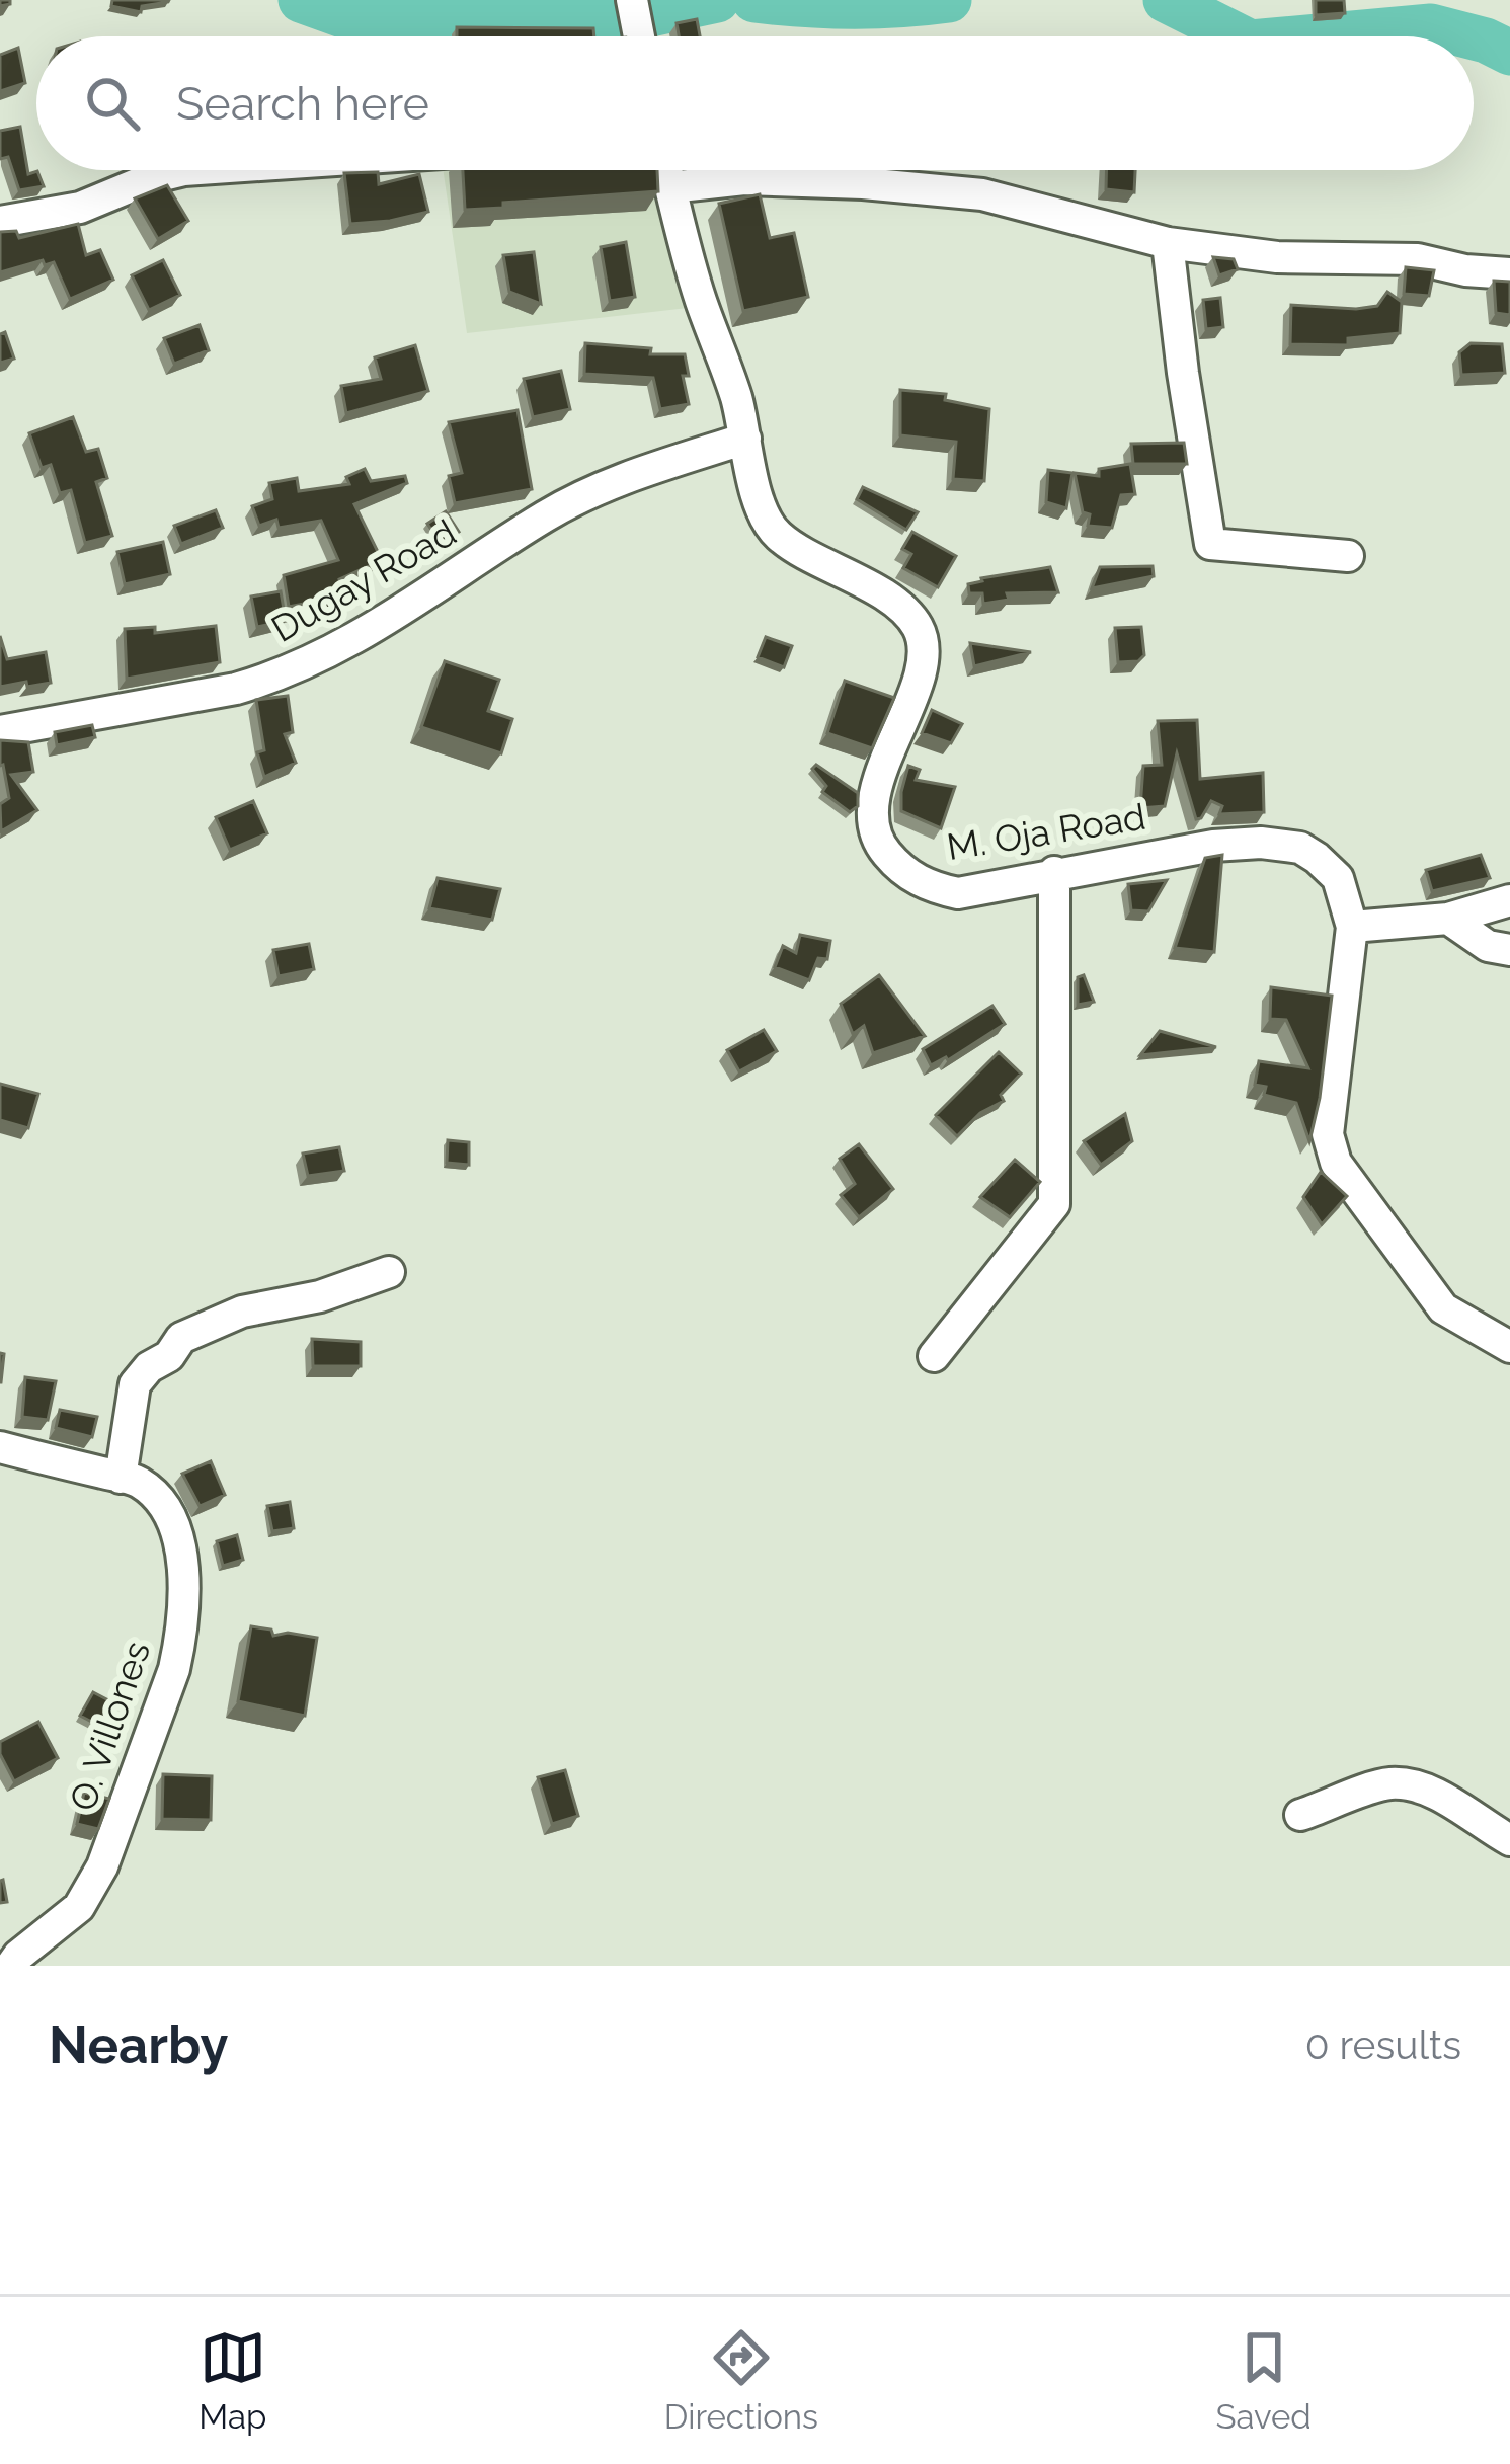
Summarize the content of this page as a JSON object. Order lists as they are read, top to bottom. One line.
{"streets":{"street":["Dugay Road","M. Oja Road","O. Villones"]},"crossings":[["Dugay Road","M. Oja Road"]],"page":{"search":"Search here","heading":["Nearby","0 results"],"nav":["Map","Directions","Saved"]}}
